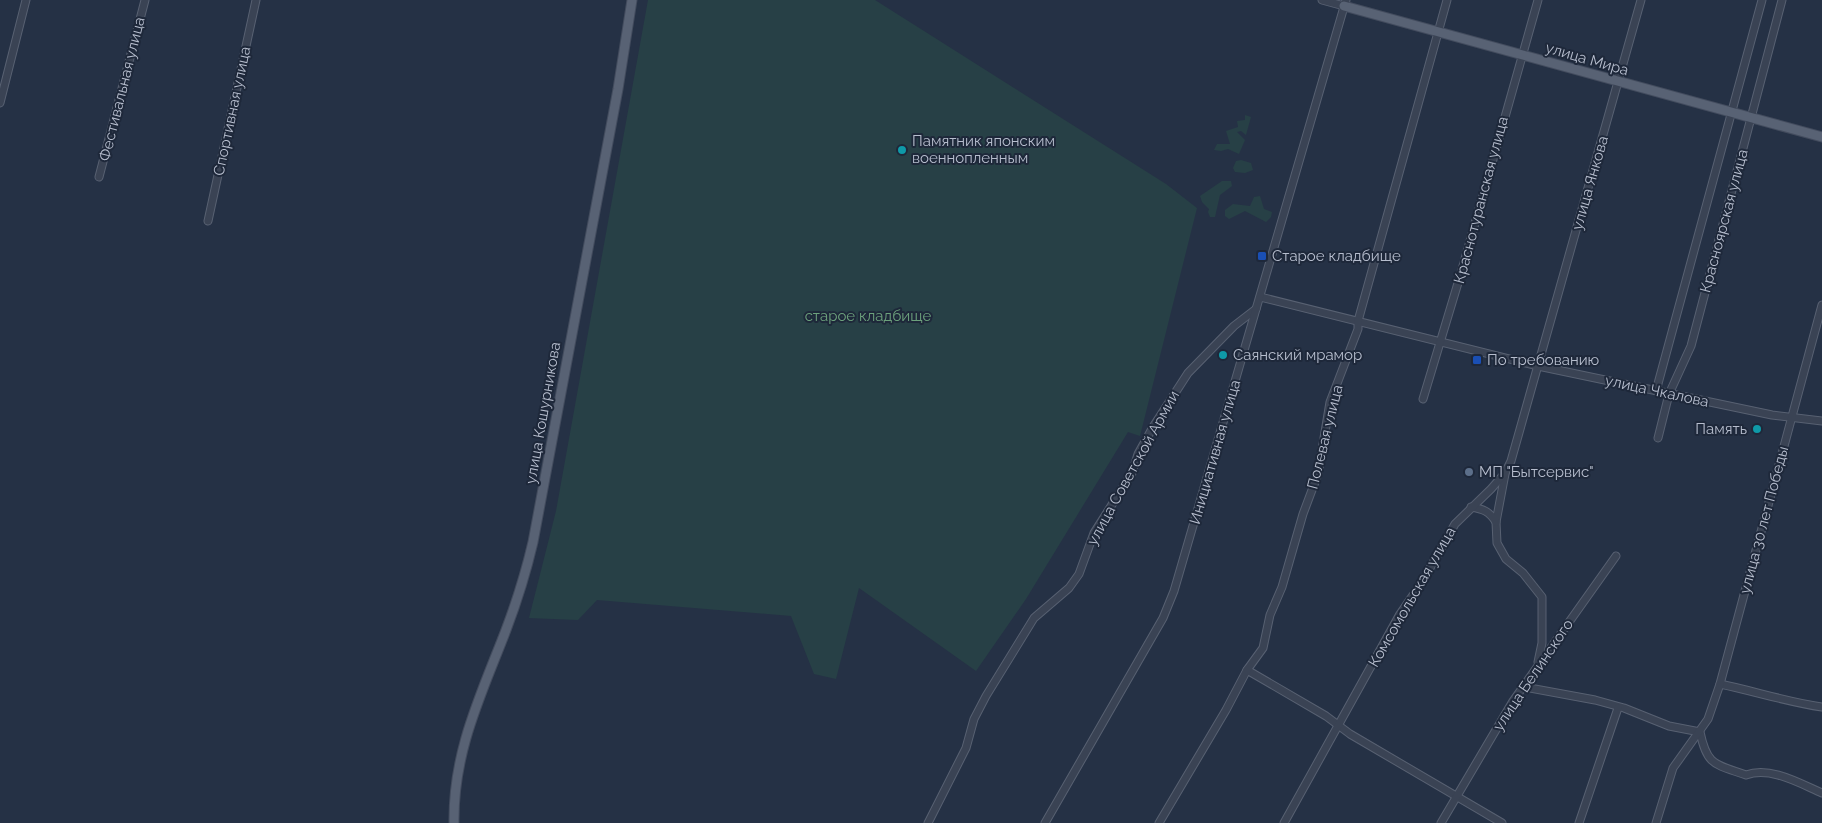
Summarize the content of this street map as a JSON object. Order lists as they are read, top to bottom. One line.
{"streets":{"main road":["улица Мира","улица Кошурникова"],"street":["Фестивальная улица","Спортивная улица","улица Янкова","Краснотуранская улица","Красноярская улица","улица Чкалова","Полевая улица","Инициативная улица","улица Советской Армии","улица 30 лет Победы","Комсомольская улица","улица Белинского"]},"crossings":[["улица Мира","улица Янкова"],["улица Мира","Краснотуранская улица"],["улица Мира","Красноярская улица"],["улица Мира","Полевая улица"],["улица Мира","Инициативная улица"],["улица Янкова","улица Чкалова"],["улица Янкова","Комсомольская улица"],["Краснотуранская улица","улица Чкалова"],["Красноярская улица","улица Чкалова"],["улица Чкалова","Полевая улица"],["улица Чкалова","Инициативная улица"],["улица Чкалова","улица 30 лет Победы"],["улица Чкалова","Комсомольская улица"],["Инициативная улица","улица Советской Армии"]],"parks":["старое кладбище"],"places":{"other":["Памятник японским военнопленным","Саянский мрамор","Память","МП \"Бытсервис\""],"transit":["Старое кладбище","По требованию"]}}
